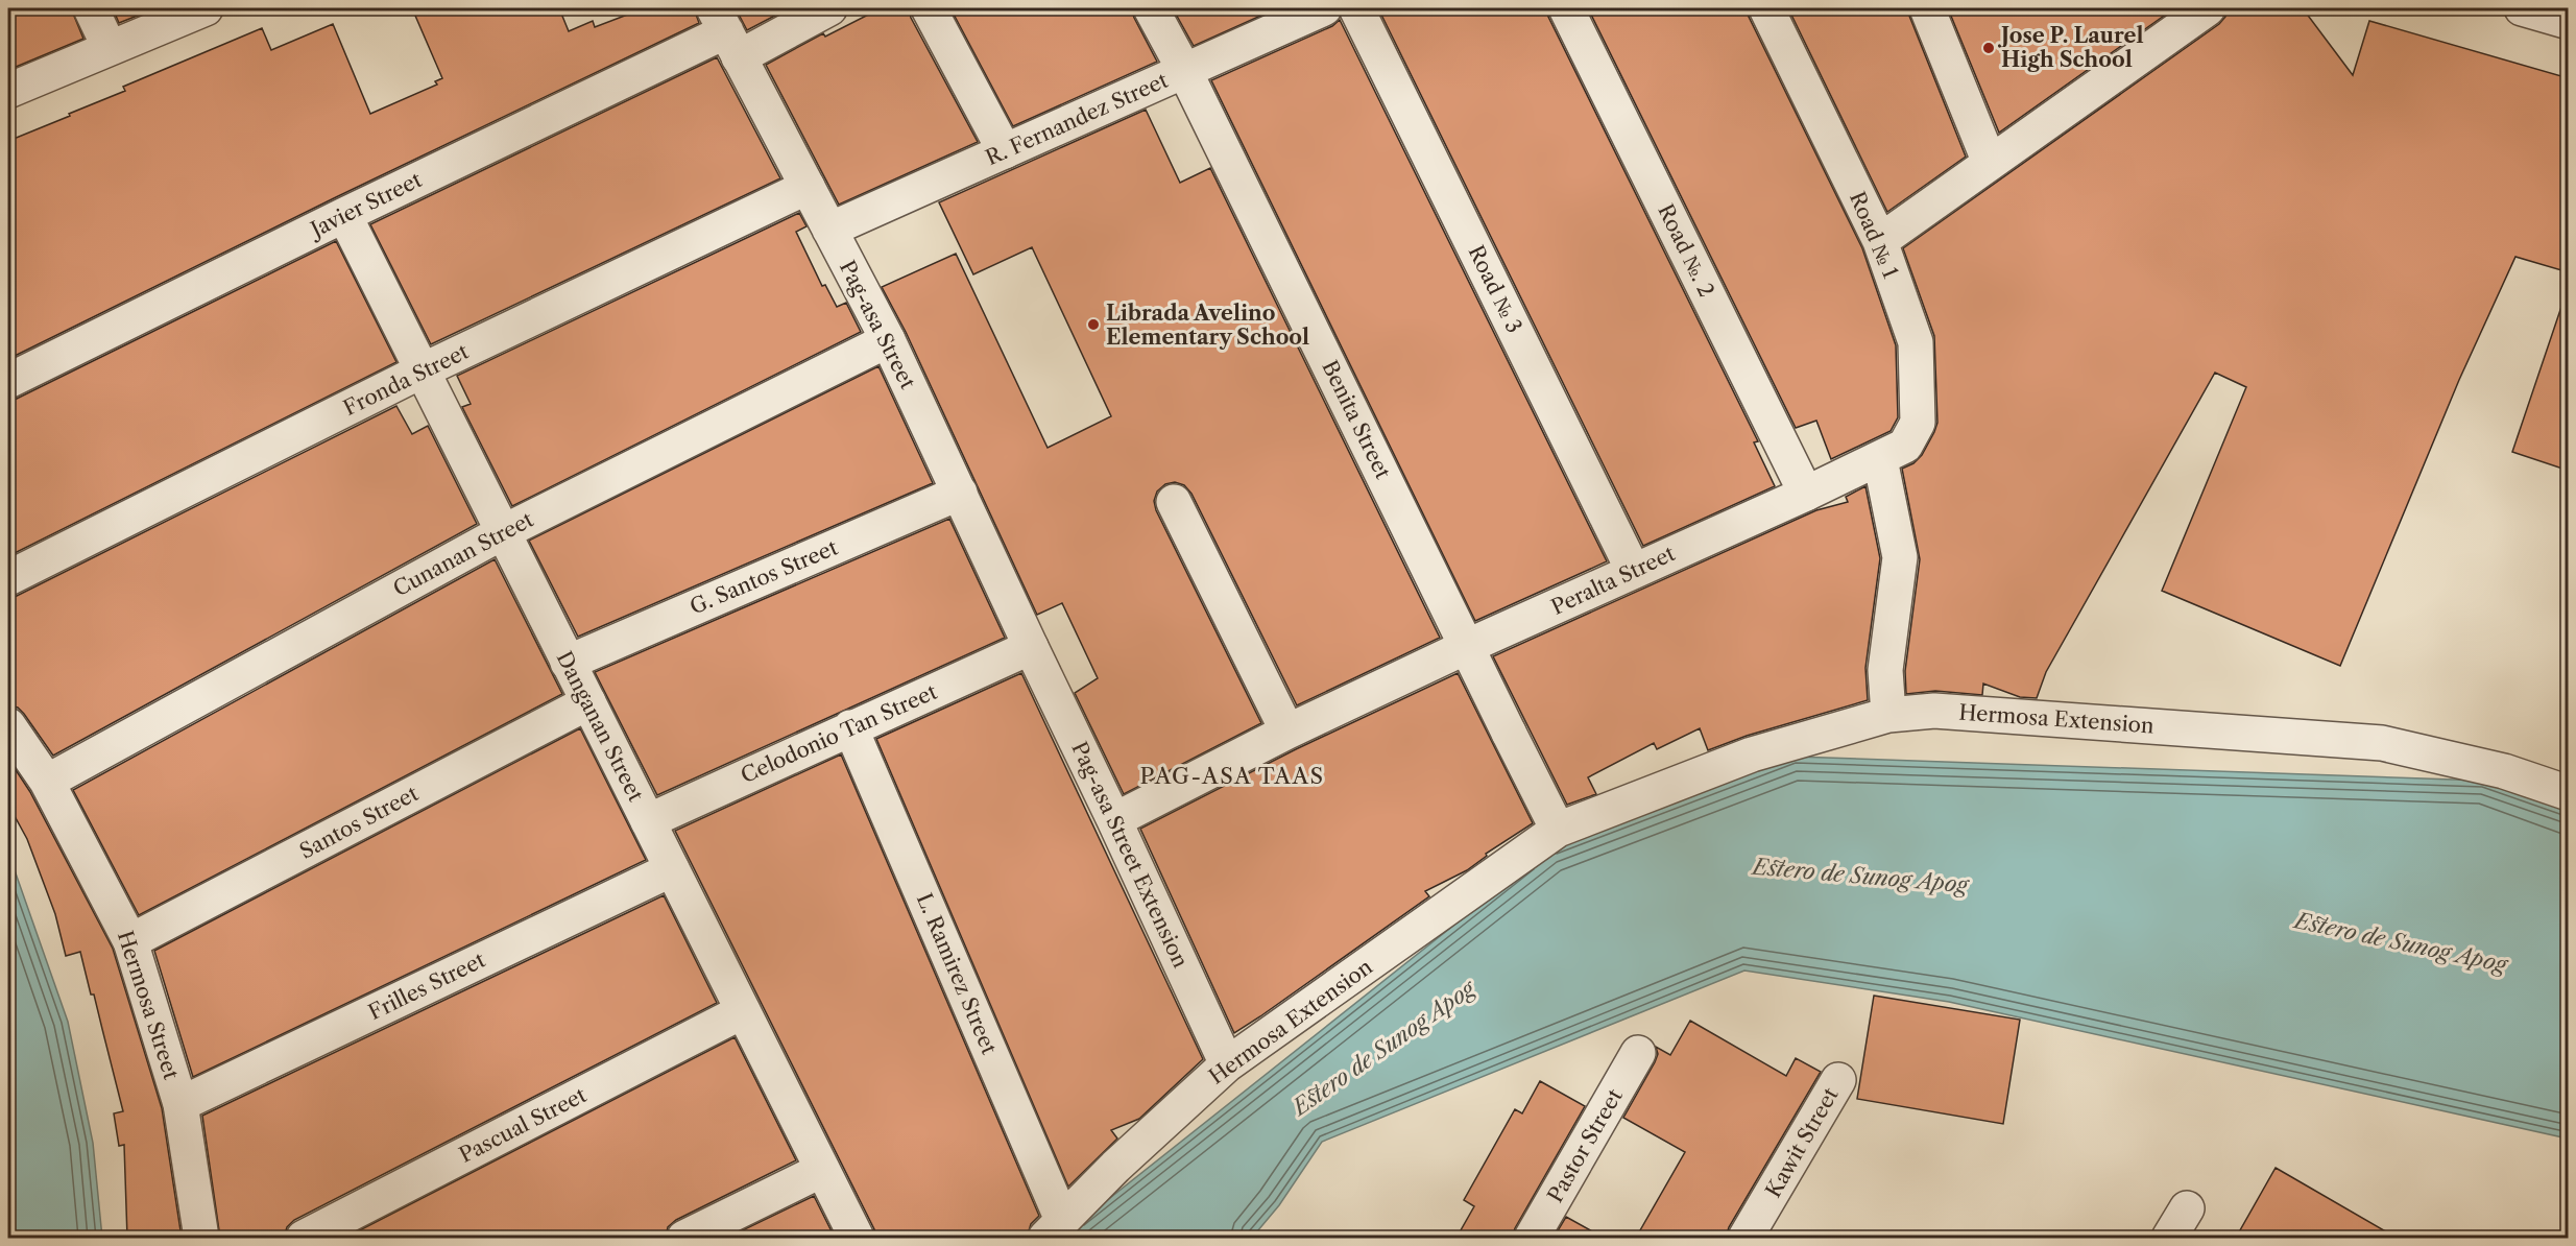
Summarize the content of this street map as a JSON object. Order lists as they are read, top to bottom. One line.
{"streets":{"street":["R. Fernandez Street","Javier Street","Road № 1","Road №. 2","Road № 3","Pag-asa Street","Fronda Street","Benita Street","Cunanan Street","G. Santos Street","Peralta Street","Hermosa Extension","Danganan Street","Celodonio Tan Street","Santos Street","Pag-asa Street Extension","L. Ramirez Street","Frilles Street","Hermosa Street","Pascual Street","Kawit Street","Pastor Street"]},"crossings":[["R. Fernandez Street","Pag-asa Street"],["R. Fernandez Street","Benita Street"],["Javier Street","Pag-asa Street"],["Javier Street","Danganan Street"],["Road № 1","Peralta Street"],["Road №. 2","Peralta Street"],["Road № 3","Peralta Street"],["Pag-asa Street","Fronda Street"],["Pag-asa Street","Cunanan Street"],["Pag-asa Street","G. Santos Street"],["Pag-asa Street","Celodonio Tan Street"],["Pag-asa Street","Pag-asa Street Extension"],["Fronda Street","Danganan Street"],["Benita Street","Peralta Street"],["Benita Street","Hermosa Extension"],["Cunanan Street","Danganan Street"],["Cunanan Street","Hermosa Street"],["G. Santos Street","Danganan Street"],["Peralta Street","Pag-asa Street Extension"],["Hermosa Extension","Pag-asa Street Extension"],["Hermosa Extension","L. Ramirez Street"],["Danganan Street","Celodonio Tan Street"],["Danganan Street","Santos Street"],["Danganan Street","Frilles Street"],["Danganan Street","Pascual Street"],["Celodonio Tan Street","Pag-asa Street Extension"],["Celodonio Tan Street","L. Ramirez Street"],["Santos Street","Hermosa Street"],["Frilles Street","Hermosa Street"]],"districts":["PAG-ASA TAAS"],"water":["Estero de Sunog Apog"],"places":["Jose P. Laurel High School","Librada Avelino Elementary School"]}
